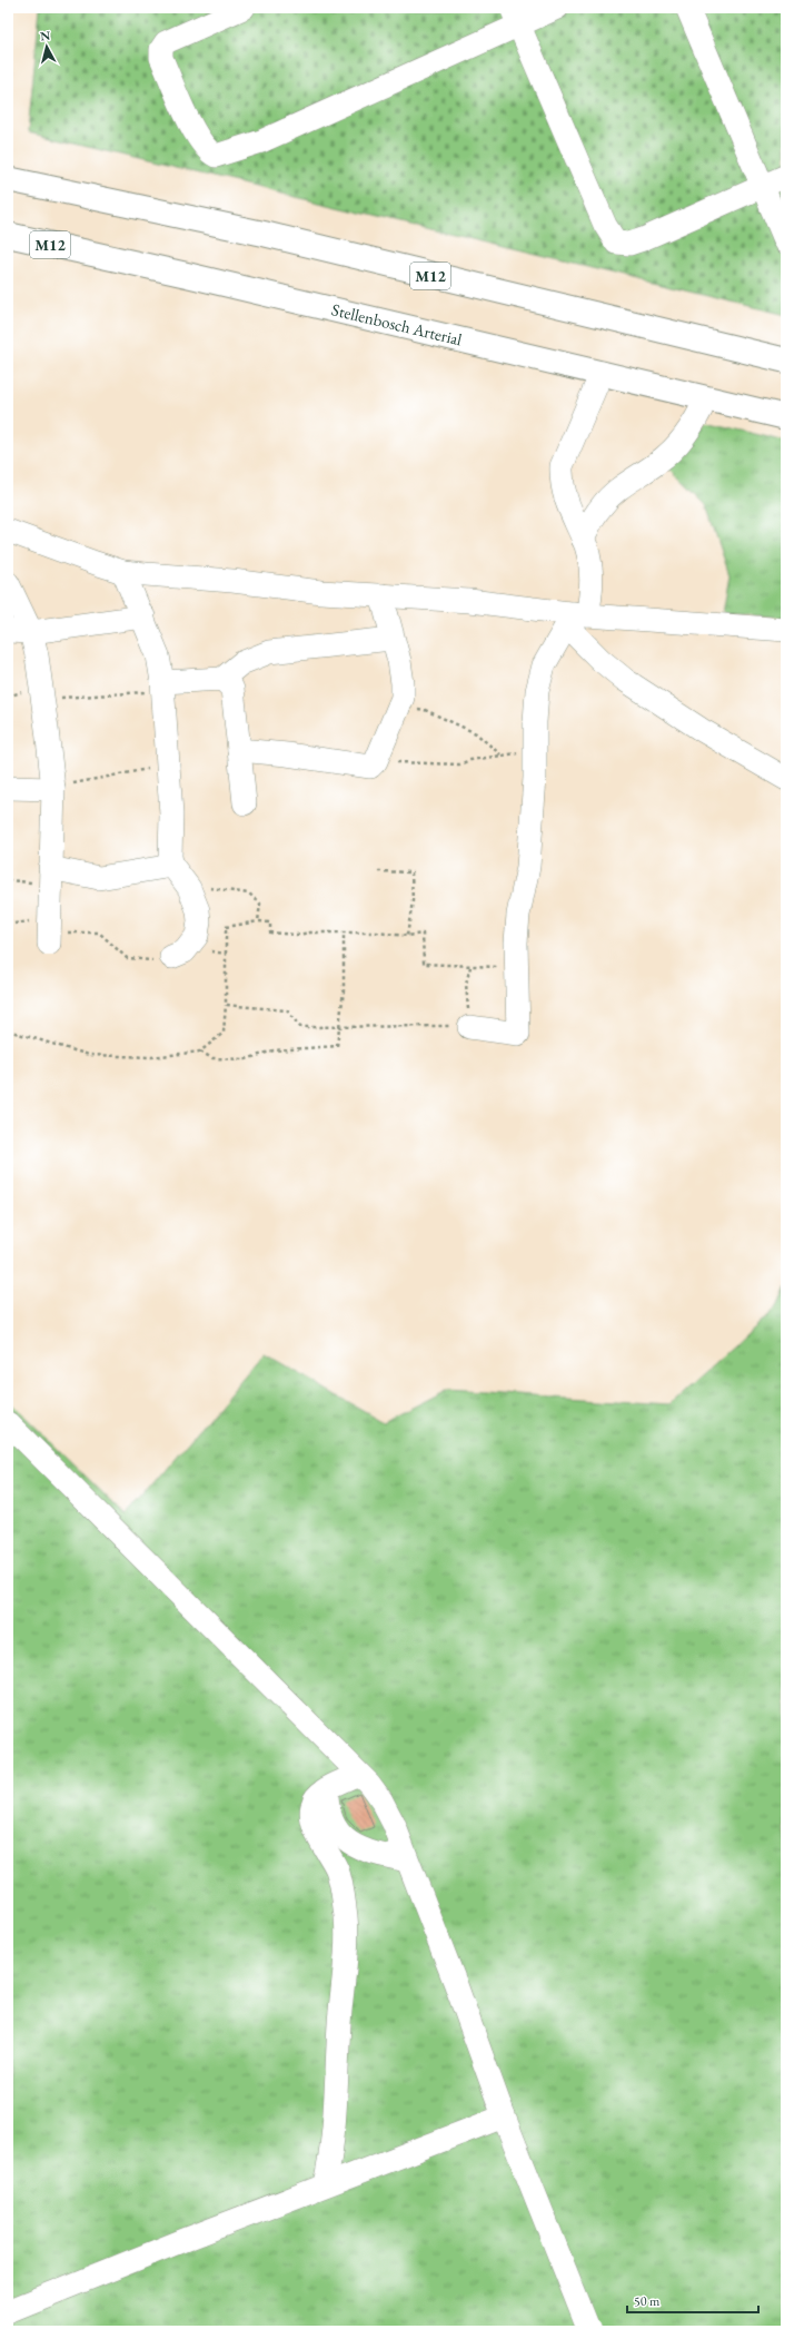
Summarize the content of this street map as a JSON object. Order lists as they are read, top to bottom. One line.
{"streets":{"main road":["M12","Stellenbosch Arterial"]},"scale_bar":"50 m","north":"top"}
